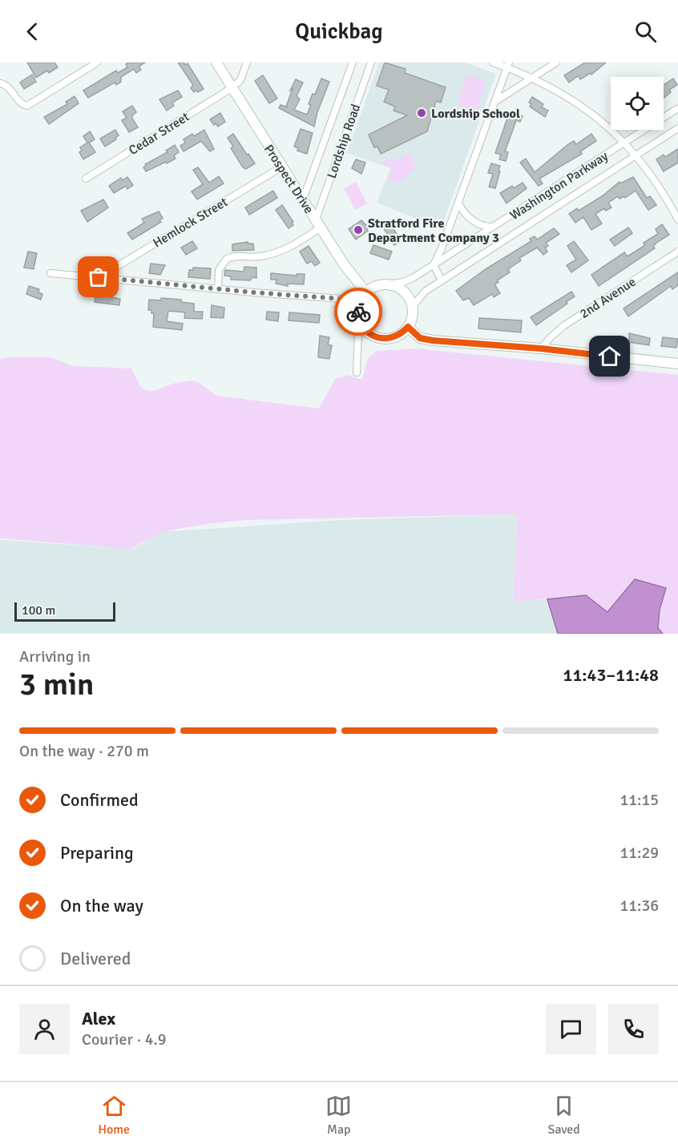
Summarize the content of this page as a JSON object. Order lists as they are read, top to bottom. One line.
{"streets":{"main road":["Prospect Drive"],"street":["Cedar Street","Lordship Road","Washington Parkway","Hemlock Street","2nd Avenue"]},"crossings":[["Cedar Street","Prospect Drive"],["Lordship Road","Prospect Drive"],["Prospect Drive","Washington Parkway"],["Prospect Drive","Hemlock Street"]],"places":["Lordship School","Stratford Fire Department Company 3"],"scale_bar":"100 m","page":{"header":"Quickbag","scale":"100 m","heading":["3 min","Arriving in","11:43–11:48"],"panel":["Alex","Courier · 4.9"],"bar":"On the way · 270 m","list":[["Confirmed","11:15"],["Preparing","11:29"],["On the way","11:36"],"Delivered"],"tabs":["Home","Map","Saved"]}}
